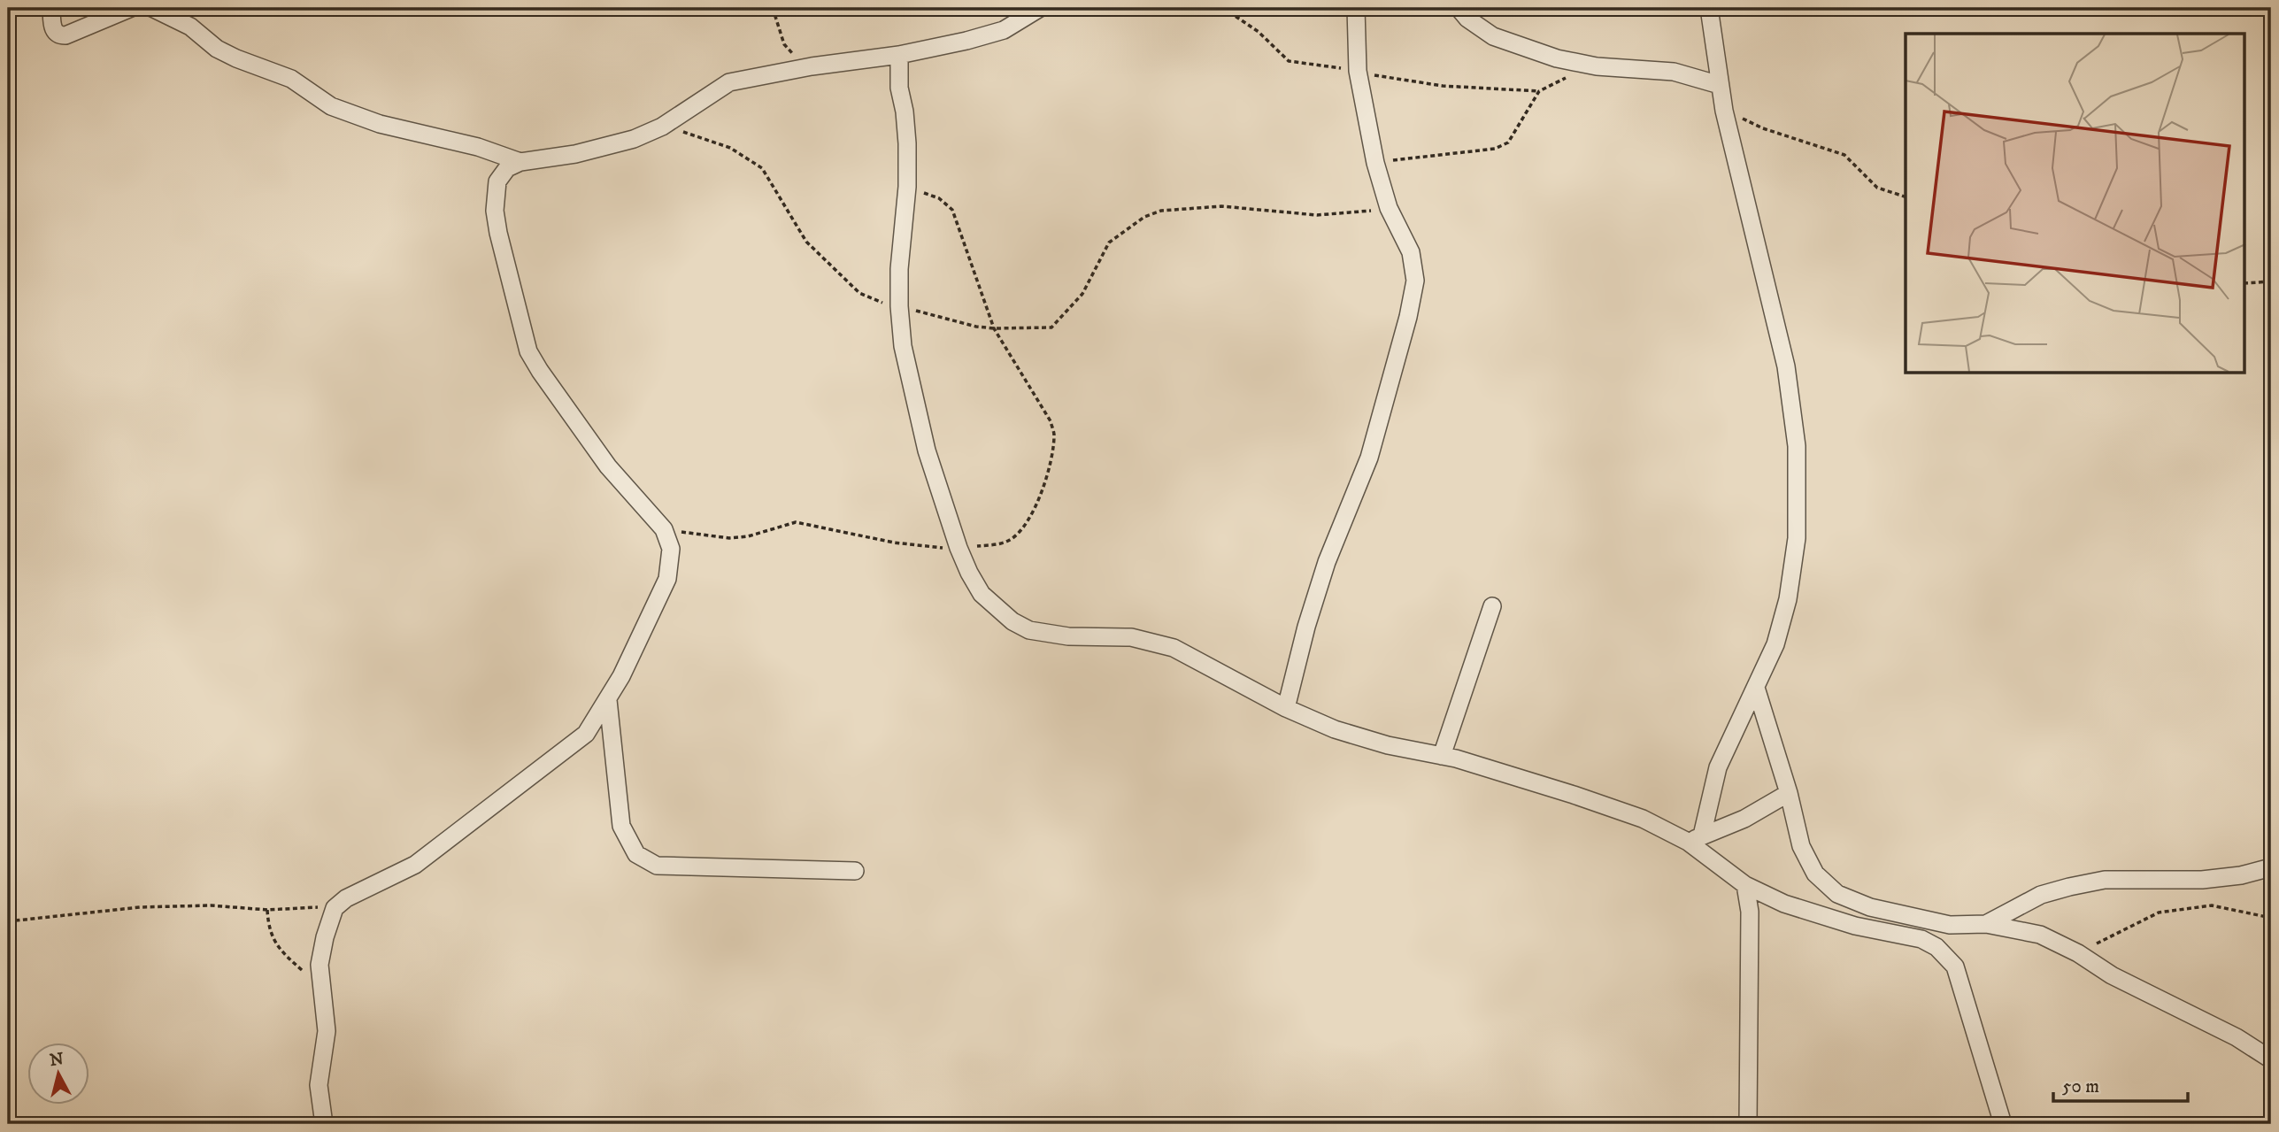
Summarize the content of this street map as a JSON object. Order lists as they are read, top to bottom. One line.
{"scale_bar":"50 m","north":"top"}
